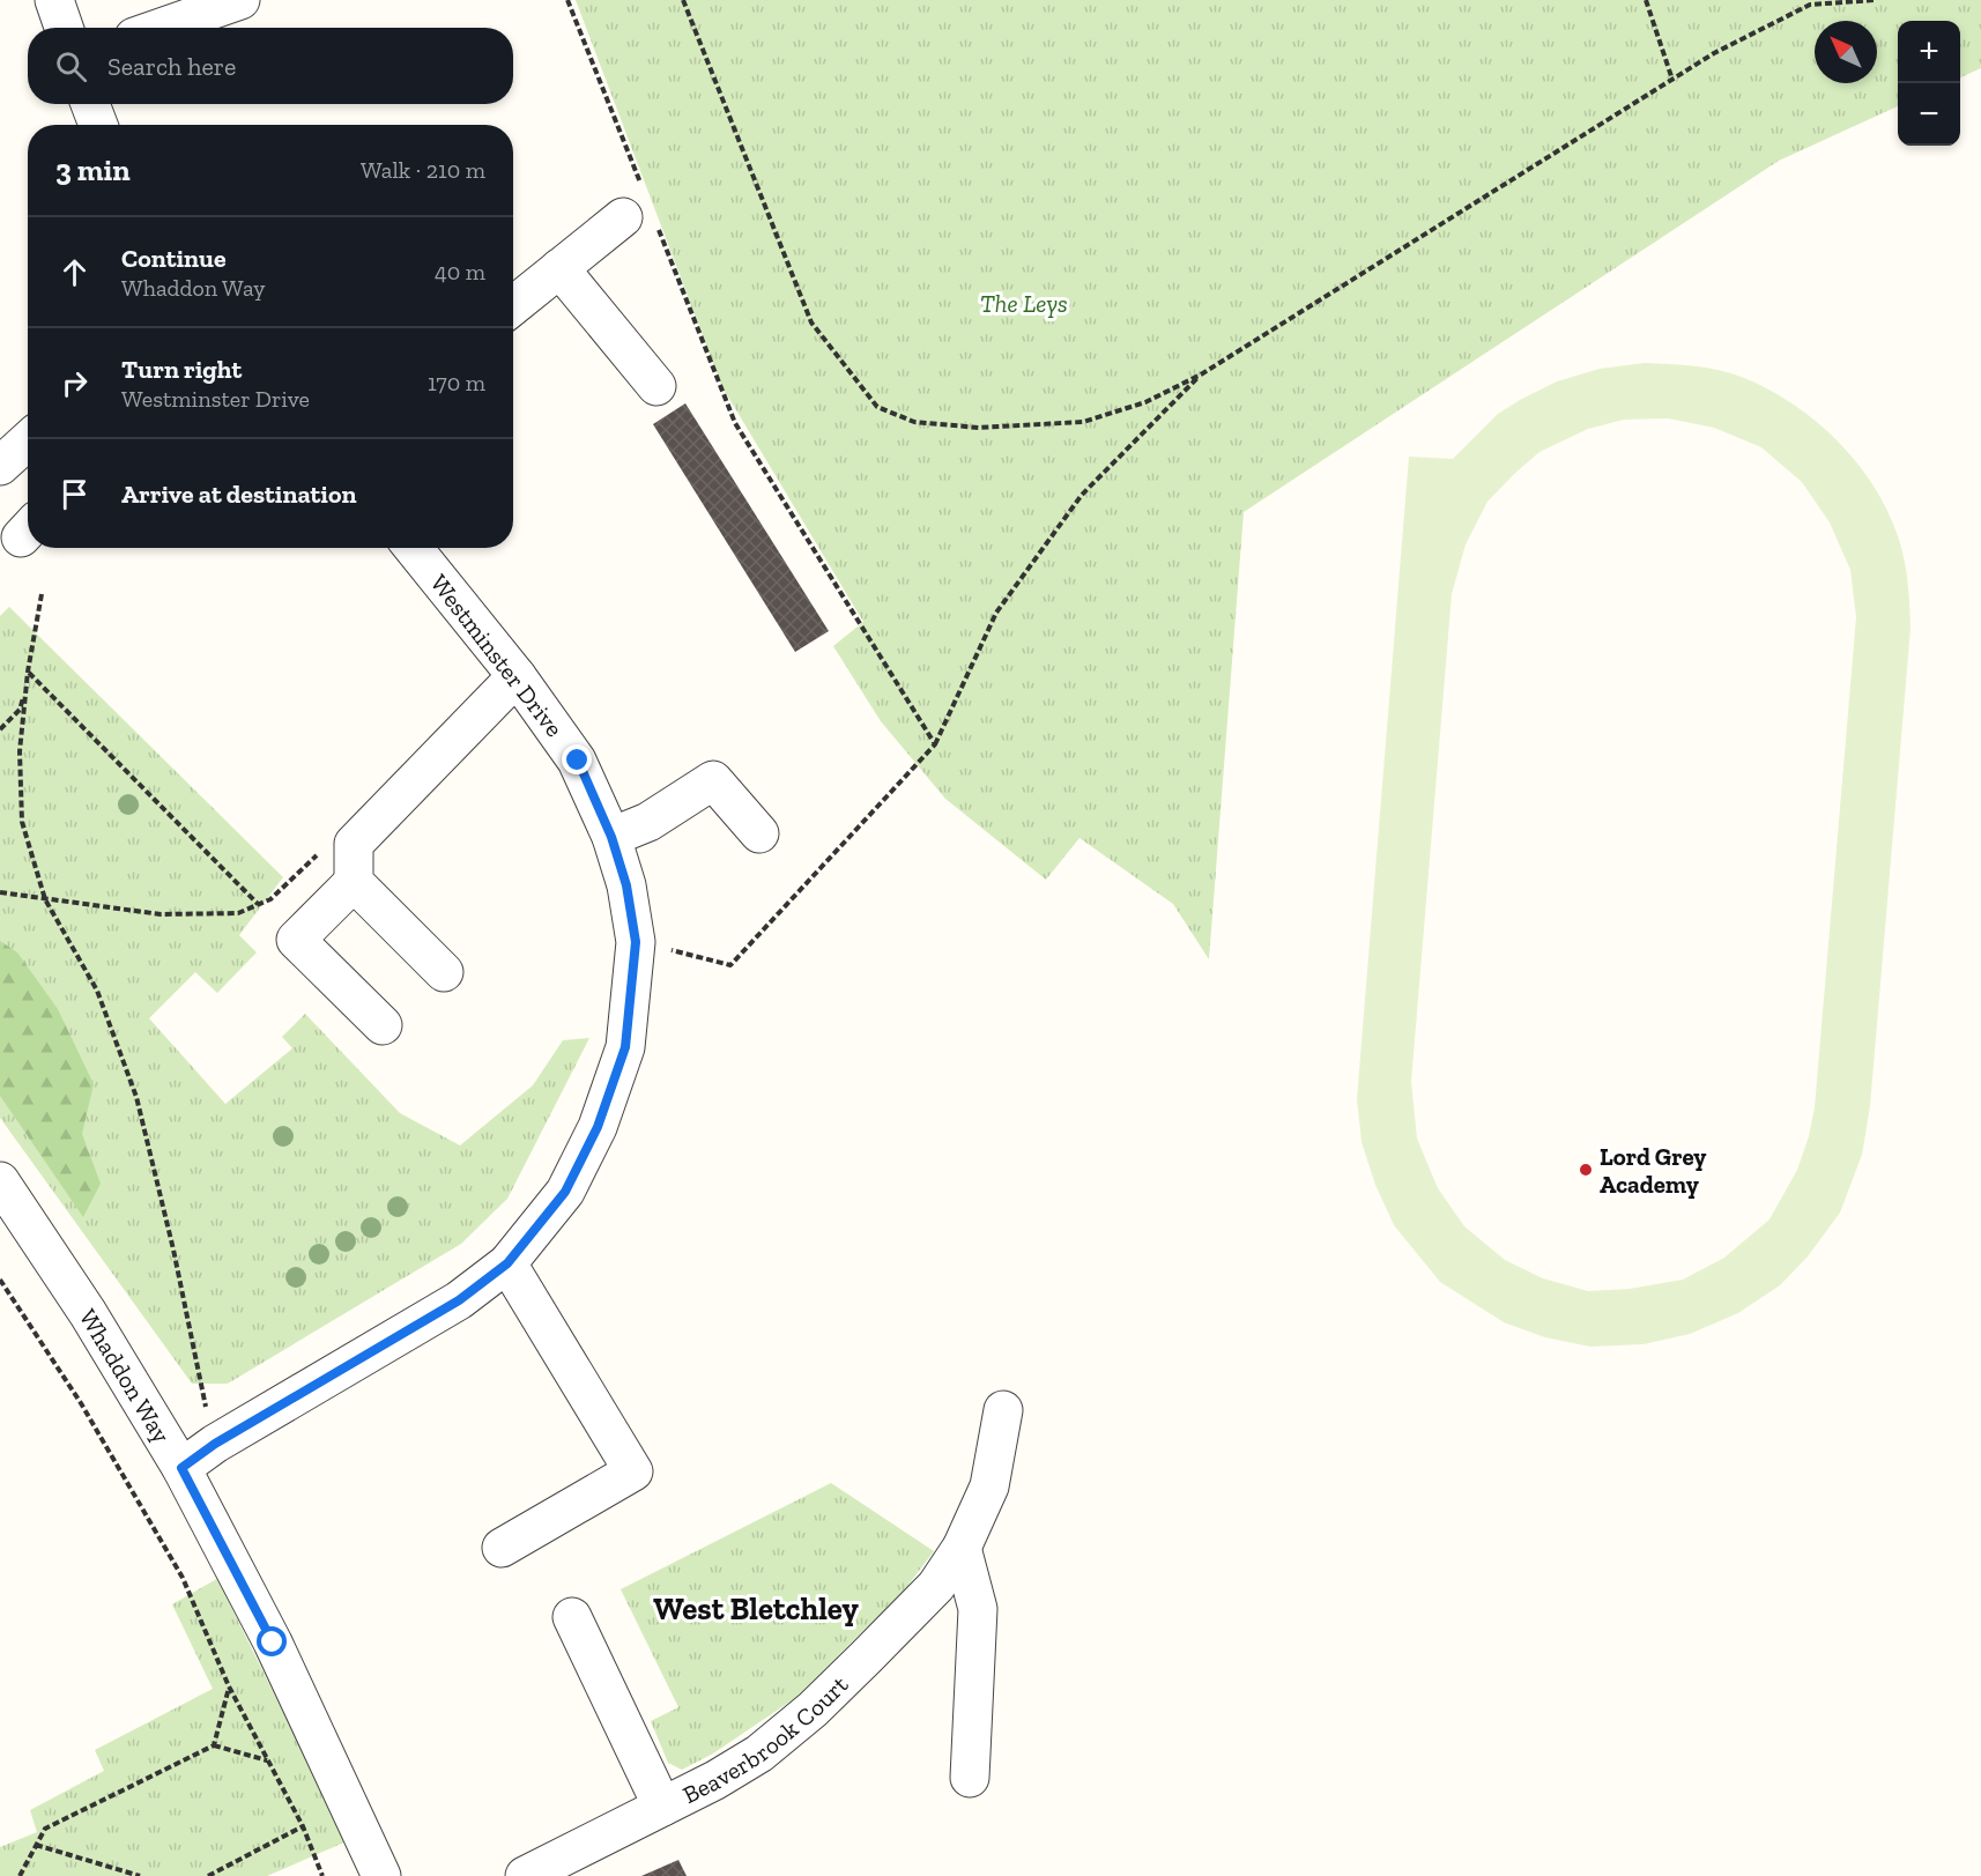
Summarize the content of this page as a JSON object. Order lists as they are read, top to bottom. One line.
{"streets":{"street":["Westminster Drive","Whaddon Way","Beaverbrook Court"]},"crossings":[["Westminster Drive","Whaddon Way"]],"districts":["West Bletchley"],"parks":["The Leys"],"places":["Lord Grey Academy"],"north":"top left","page":{"map_buttons":["+","−"],"search":"Search here","heading":["3 min","Walk · 210 m"],"list":[["Continue","Whaddon Way","40 m"],["Turn right","Westminster Drive","170 m"],"Arrive at destination"]}}
